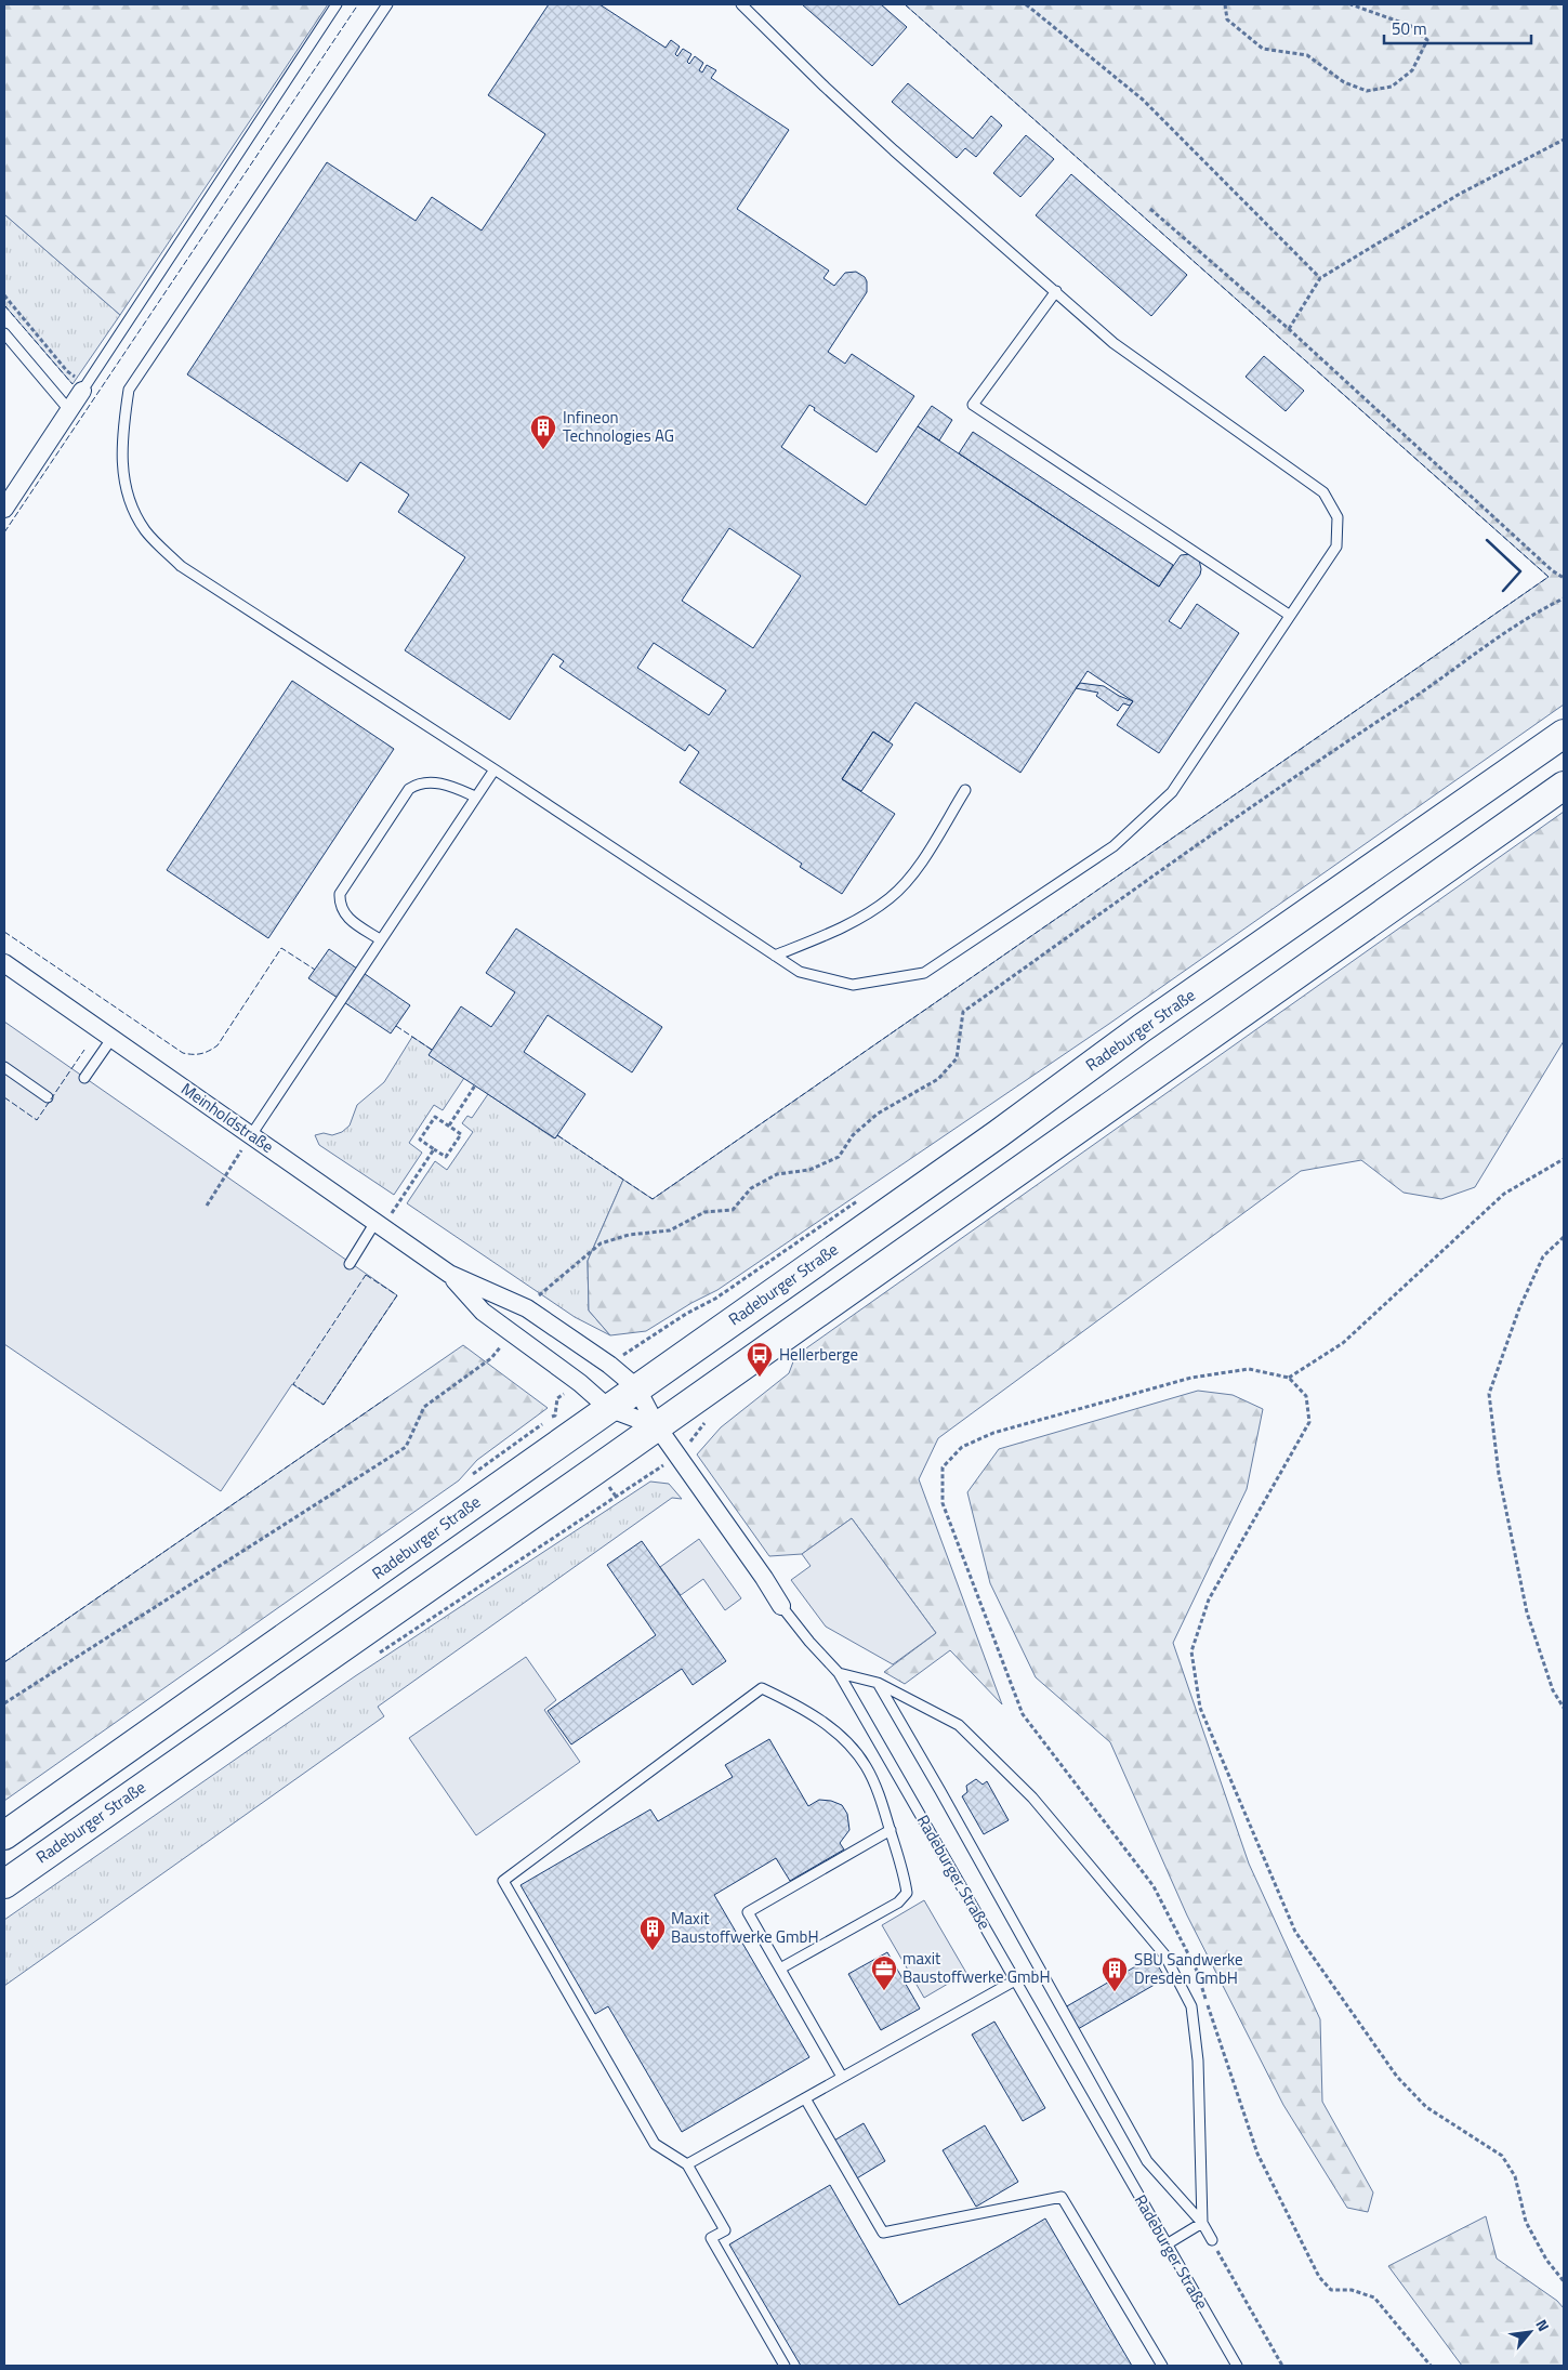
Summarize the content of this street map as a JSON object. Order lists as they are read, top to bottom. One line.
{"streets":{"main road":["Radeburger Straße"],"street":["Meinholdstraße"]},"crossings":[["Radeburger Straße","Meinholdstraße"]],"places":{"building":["Infineon Technologies AG","Maxit Baustoffwerke GmbH","SBU Sandwerke Dresden GmbH"],"bus stop":["Hellerberge"],"office":["maxit Baustoffwerke GmbH"]},"scale_bar":"50 m","north":"top right"}
